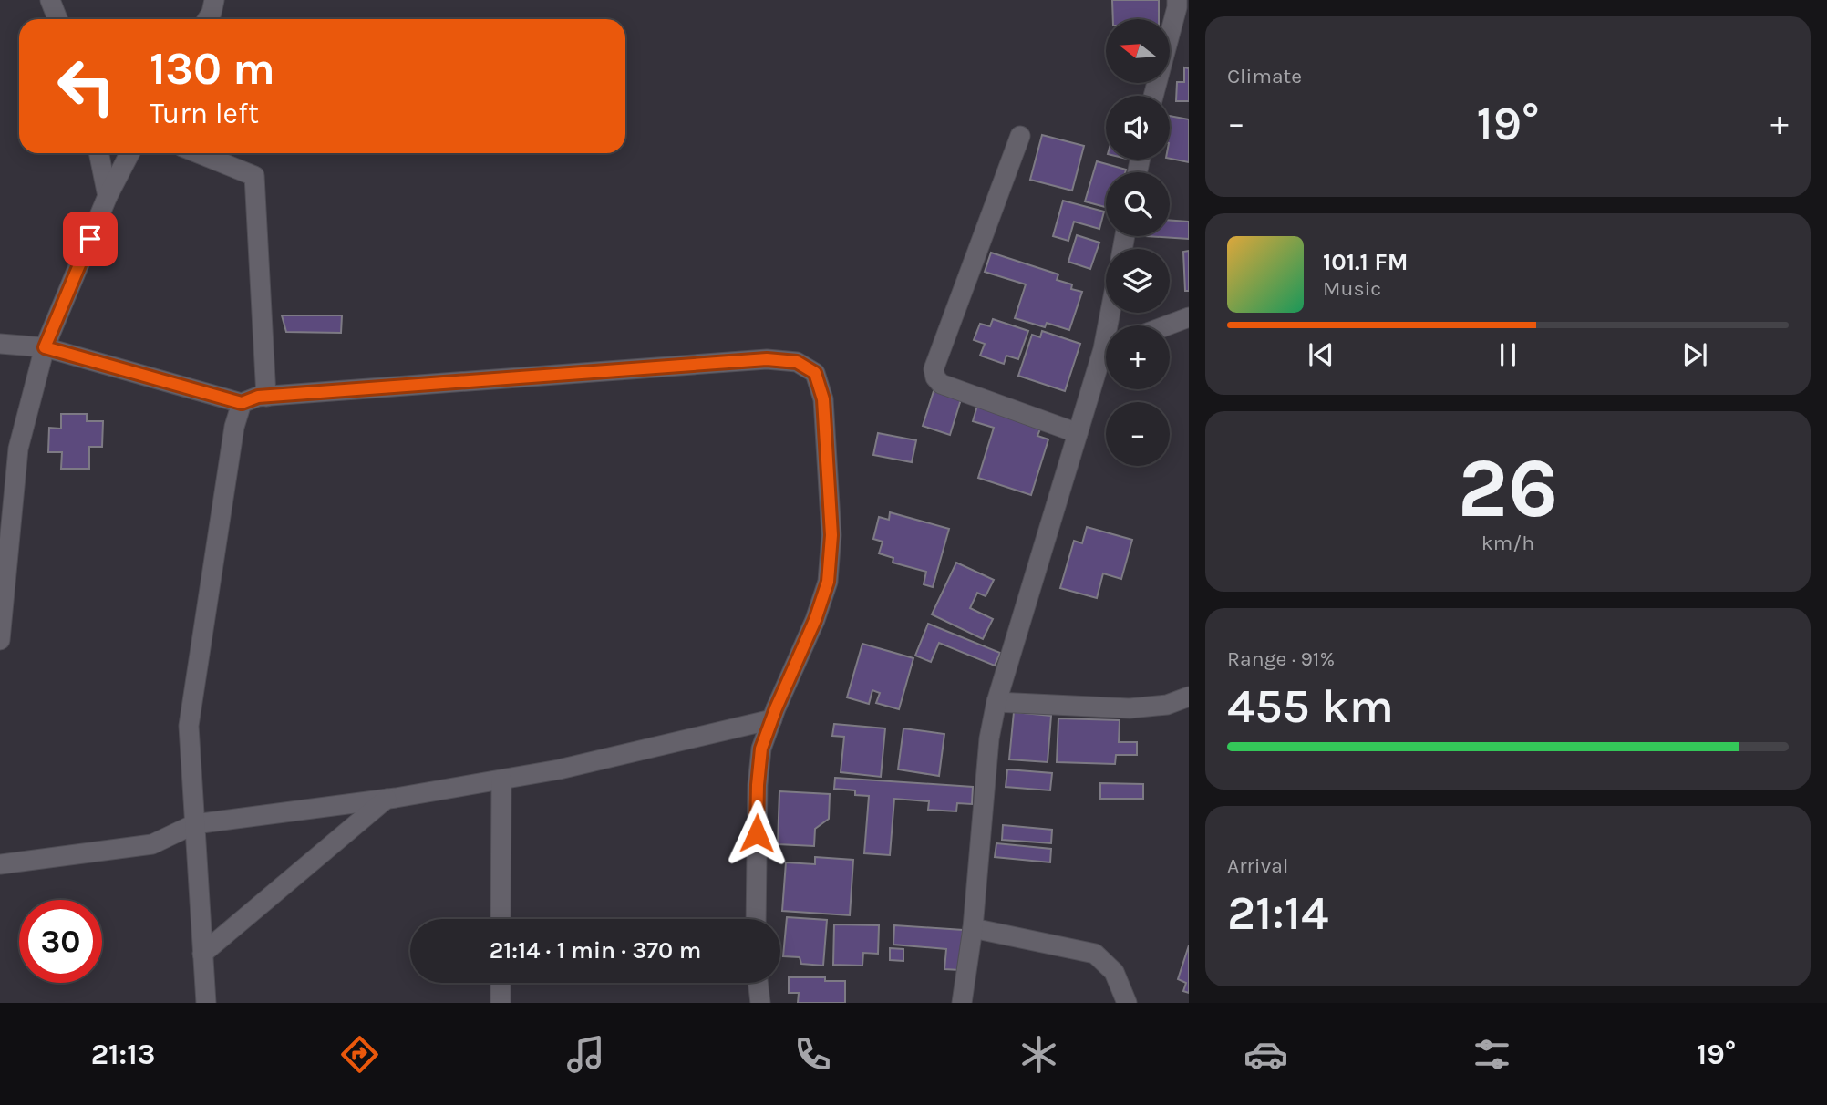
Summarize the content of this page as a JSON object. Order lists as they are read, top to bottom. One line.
{"north":"left","page":{"tile":["Climate",["26","km/h"],["Range · 91%","455 km"],["Arrival","21:14"]],"map_buttons":["+","−"],"turn":["130 m","Turn left"],"heat":["−","19°","+"],"song":["101.1 FM","Music"],"limit":"30","trip":"21:14 · 1 min · 370 m","tabs":["21:13","19°"]}}
